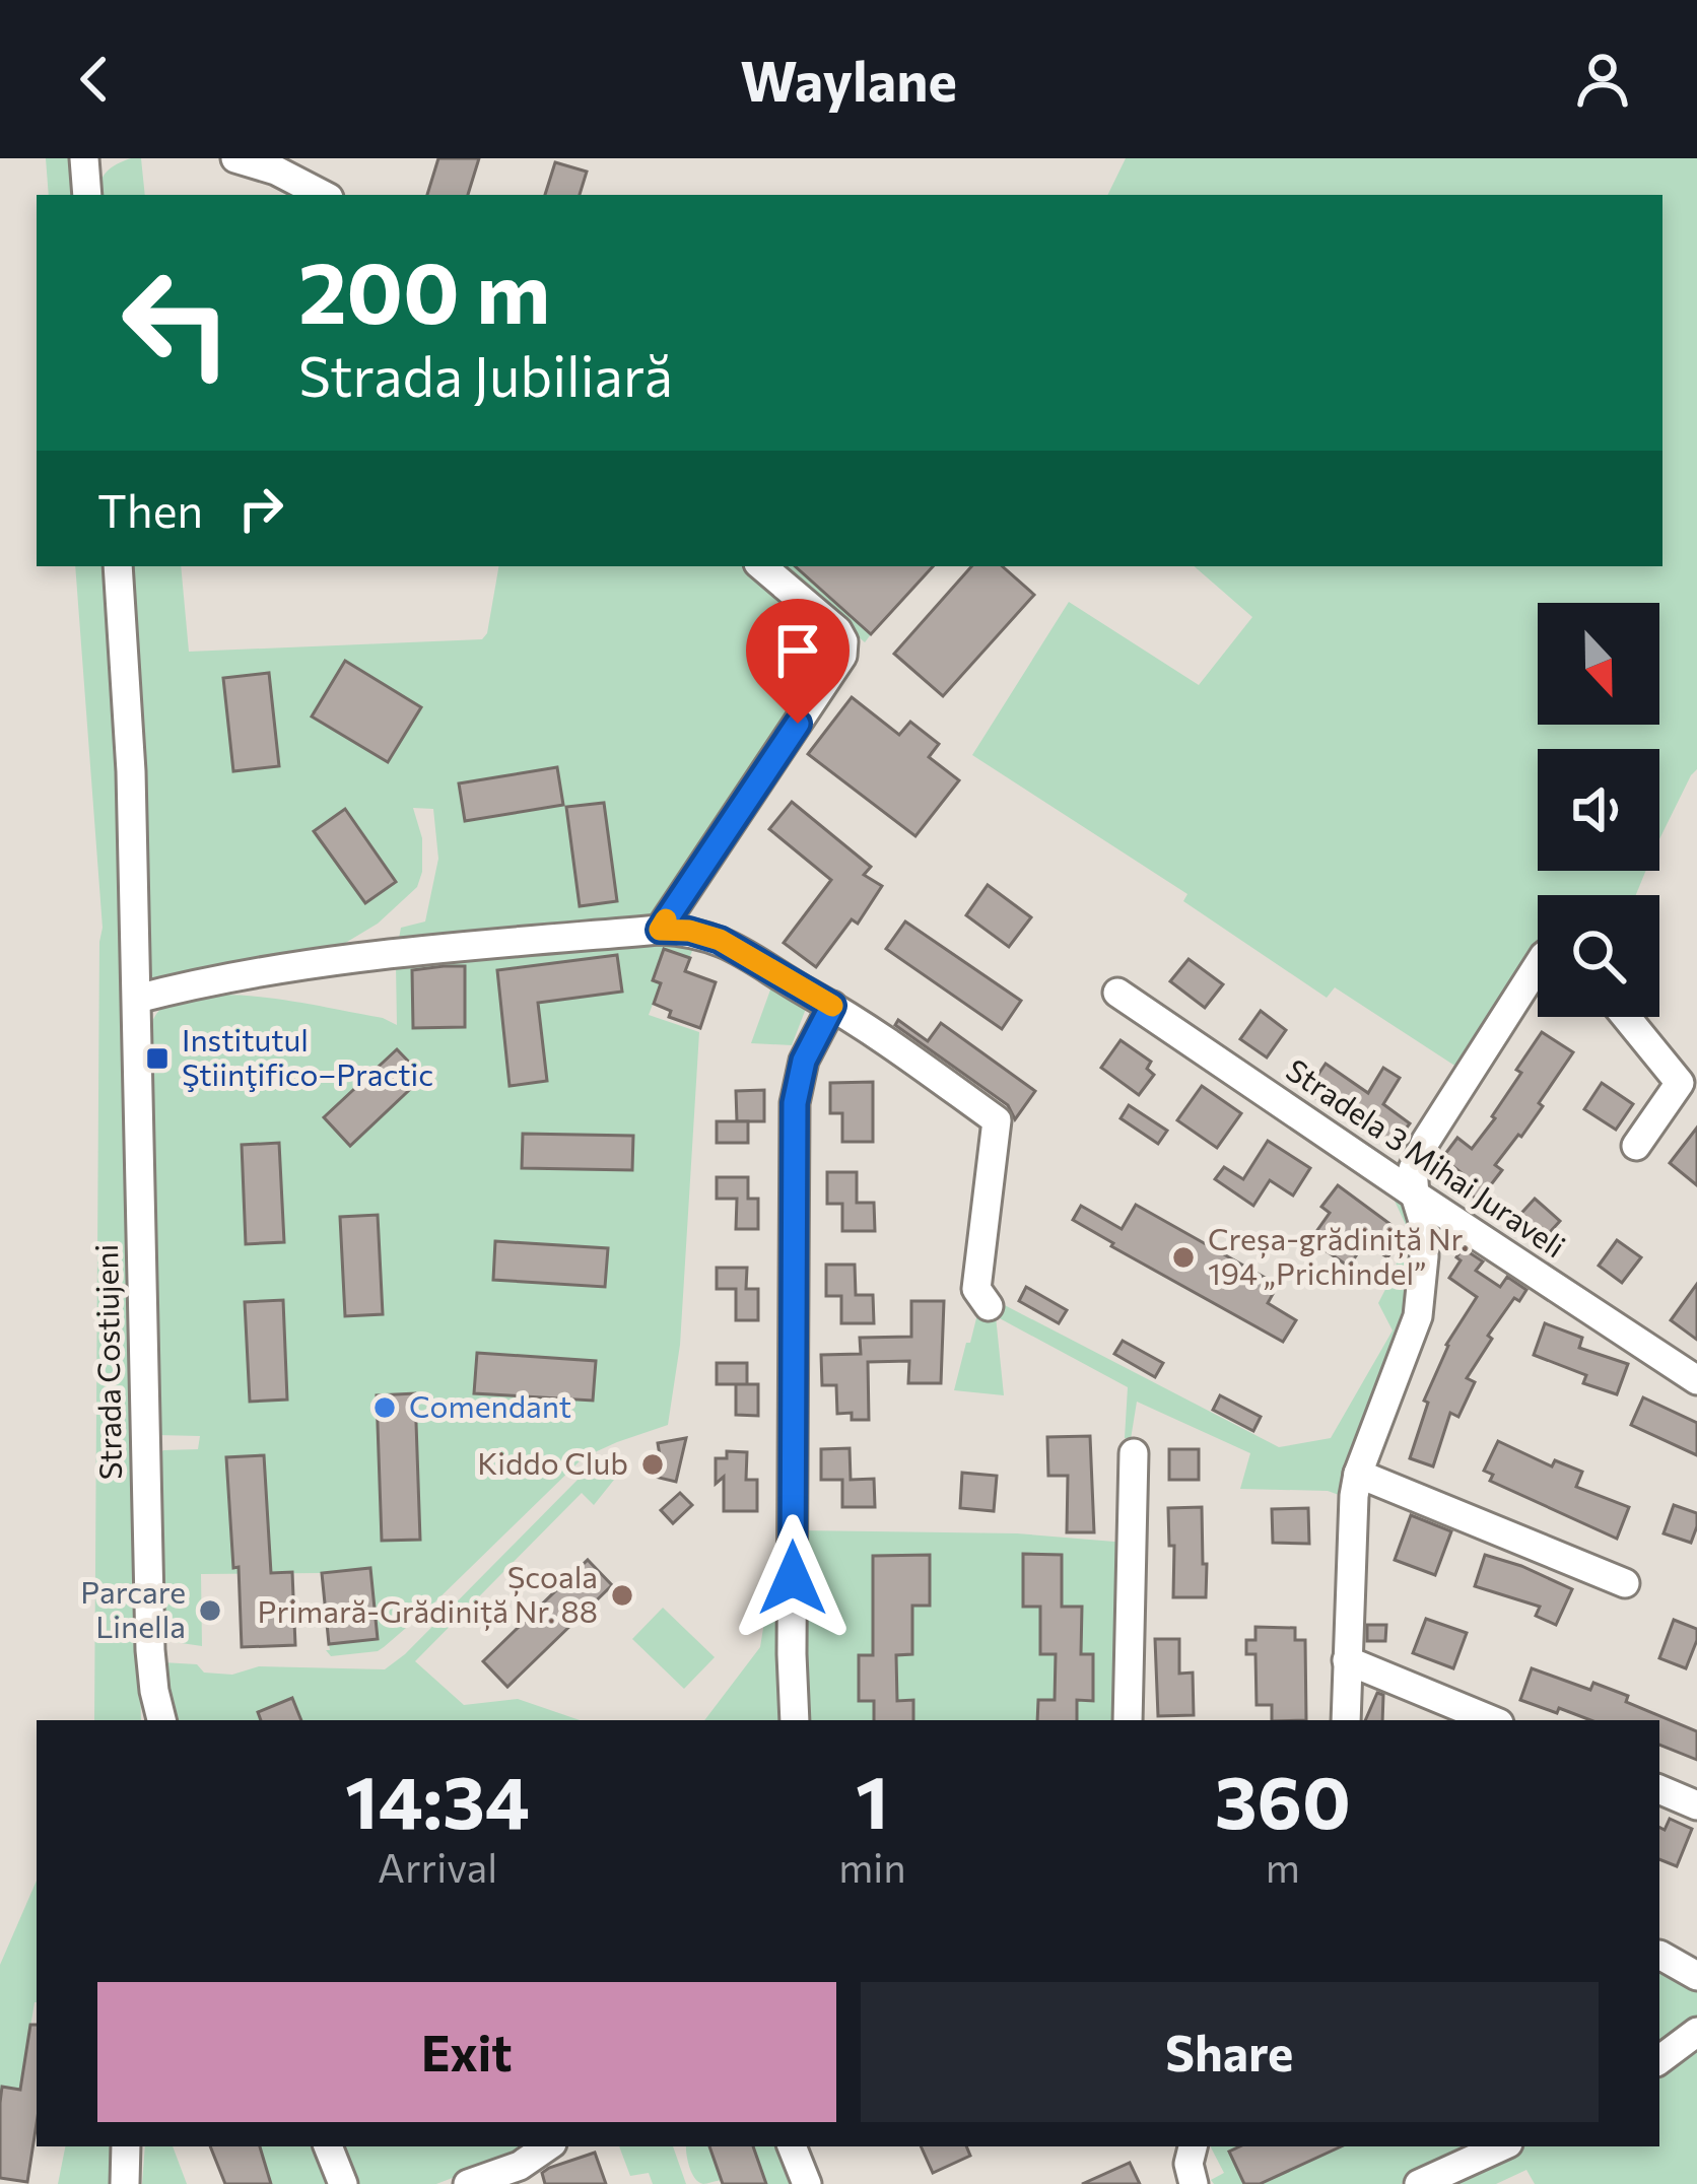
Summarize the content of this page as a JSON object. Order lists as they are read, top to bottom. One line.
{"streets":{"street":["Stradela 3 Mihai Juraveli","Strada Costiujeni"]},"places":{"transit":["Institutul Ştiinţifico–Practic"],"other":["Creșa-grădiniță Nr. 194 „Prichindel”","Comendant","Kiddo Club","Școala Primară-Grădiniță Nr. 88","Parcare Linella"]},"north":"bottom","page":{"header":"Waylane","turn":["200 m","Strada Jubiliară"],"then":"Then","eta":["14:34","Arrival","1","min","360","m"],"buttons":["Exit","Share"]}}
